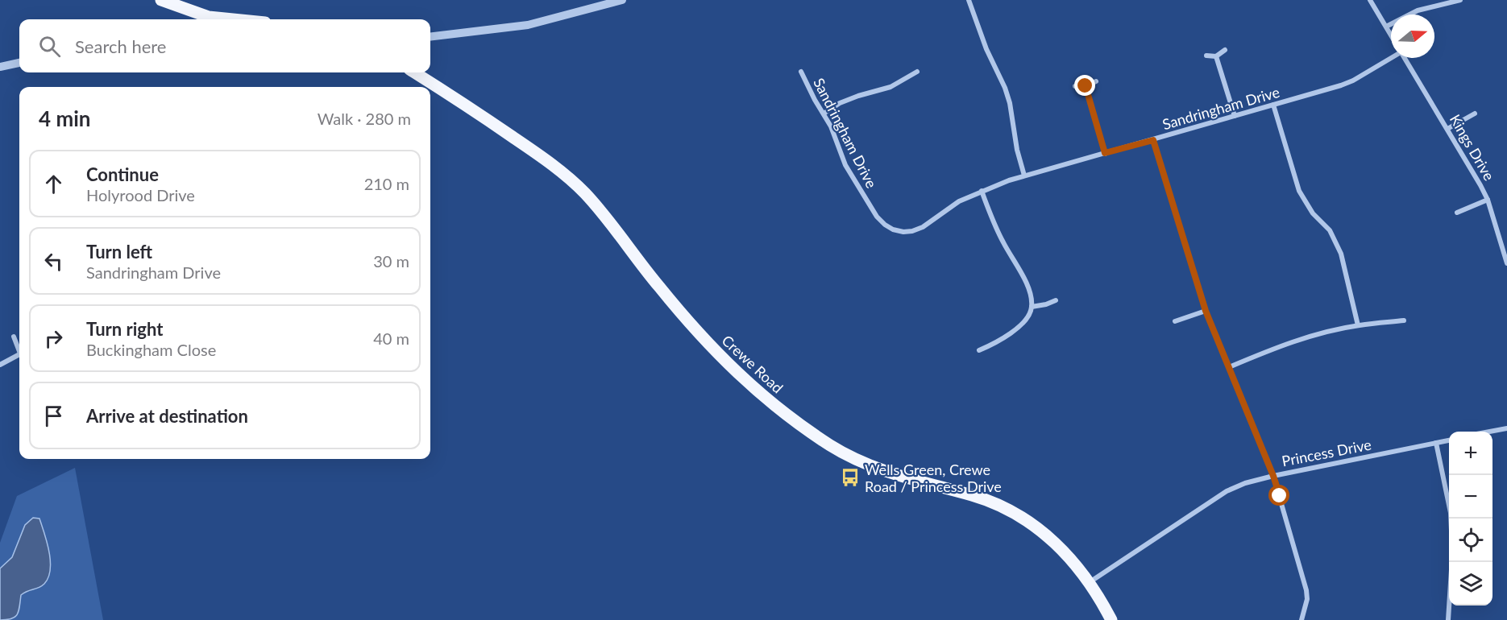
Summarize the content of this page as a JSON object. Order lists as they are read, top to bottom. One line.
{"streets":{"main road":["Crewe Road"],"street":["Sandringham Drive","Kings Drive","Princess Drive"]},"crossings":[["Crewe Road","Princess Drive"]],"places":{"bus stop":["Wells Green, Crewe Road / Princess Drive"]},"north":"right","page":{"search":"Search here","heading":["4 min","Walk · 280 m"],"list":[["Continue","Holyrood Drive","210 m"],["Turn left","Sandringham Drive","30 m"],["Turn right","Buckingham Close","40 m"],"Arrive at destination"],"map_buttons":["+","−"]}}
